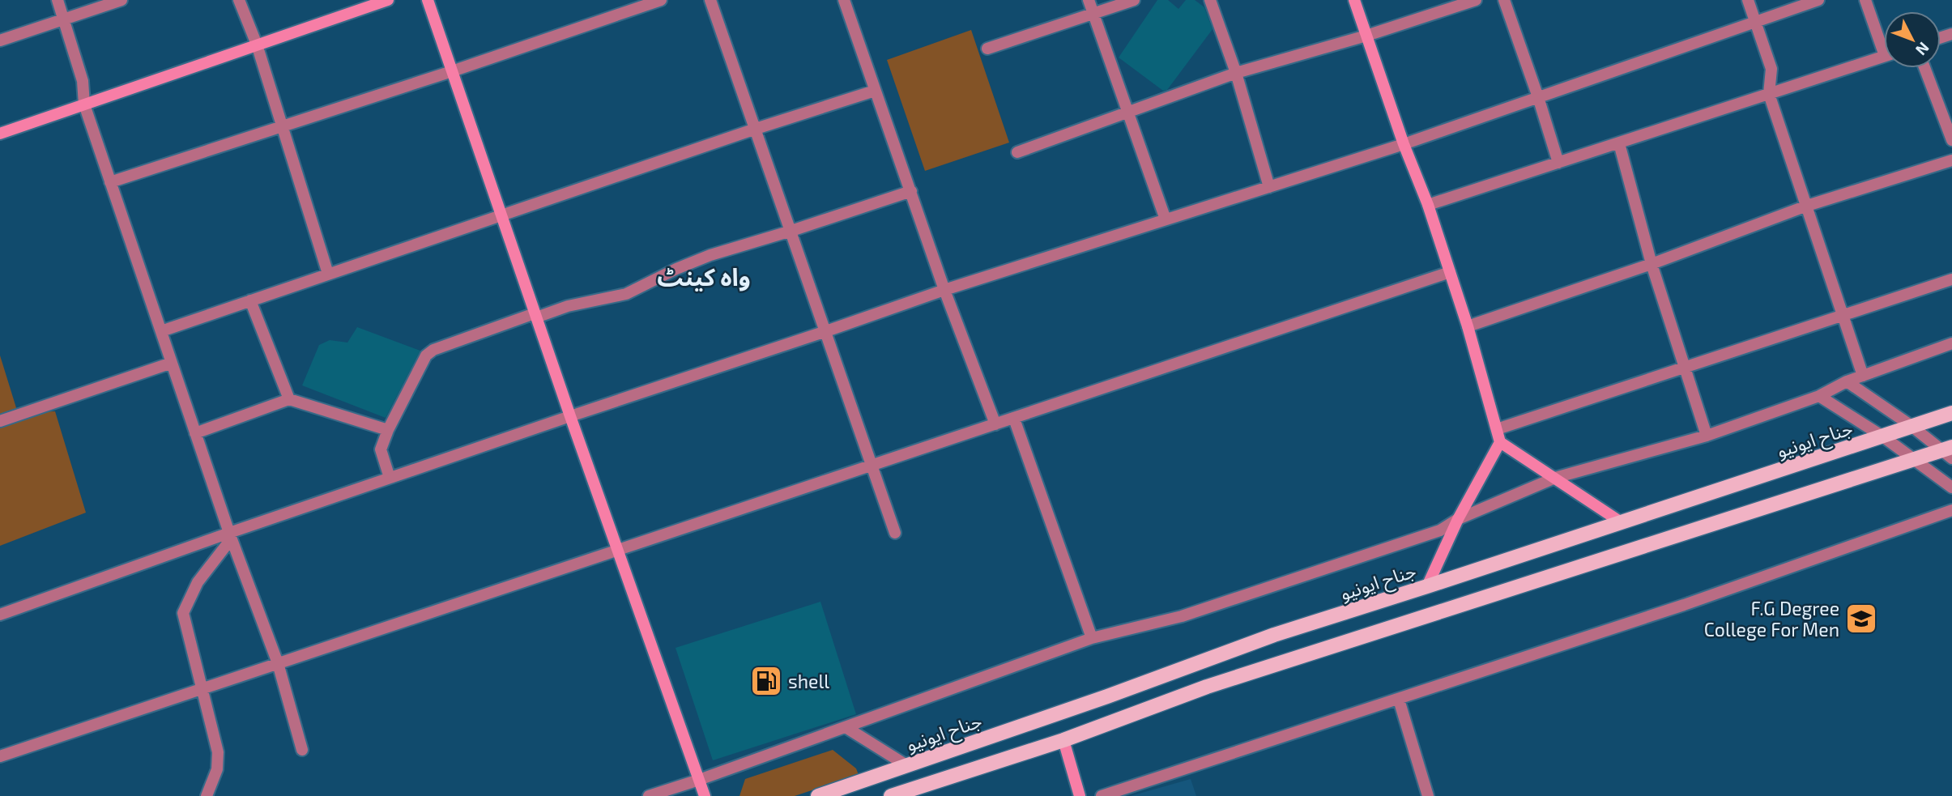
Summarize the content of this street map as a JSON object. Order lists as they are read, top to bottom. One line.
{"streets":{"main road":["جناح ایونیو"]},"districts":["واہ کینٹ"],"places":{"school or university":["F.G Degree College For Men"],"fuel station":["shell"]},"north":"bottom right"}
